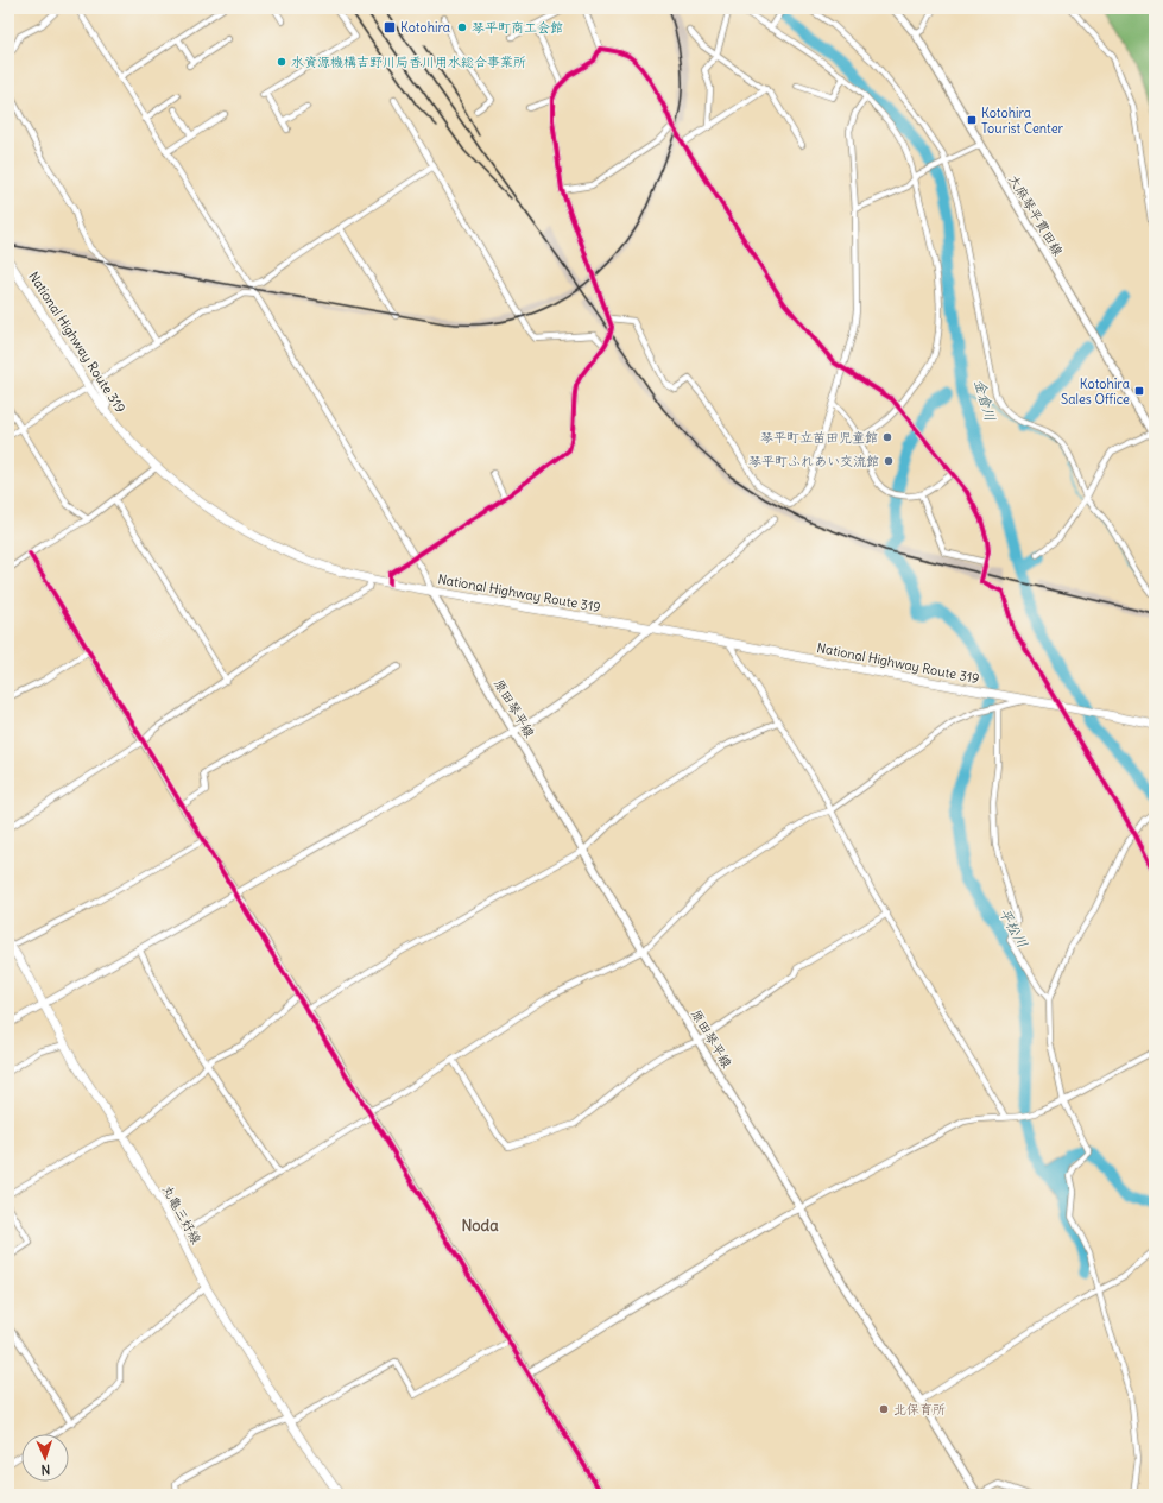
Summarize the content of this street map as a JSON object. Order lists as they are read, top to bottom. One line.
{"streets":{"main road":["大麻琴平貫田線","National Highway Route 319","原田琴平線","丸亀三好線"]},"crossings":[["National Highway Route 319","原田琴平線"]],"districts":["Noda"],"water":["金倉川","平松川"],"places":{"transit":["Kotohira","Kotohira Tourist Center","Kotohira Sales Office"],"other":["琴平町商工会館","水資源機構吉野川局香川用水総合事業所","琴平町立苗田児童館","琴平町ふれあい交流館","北保育所"]},"north":"bottom"}
